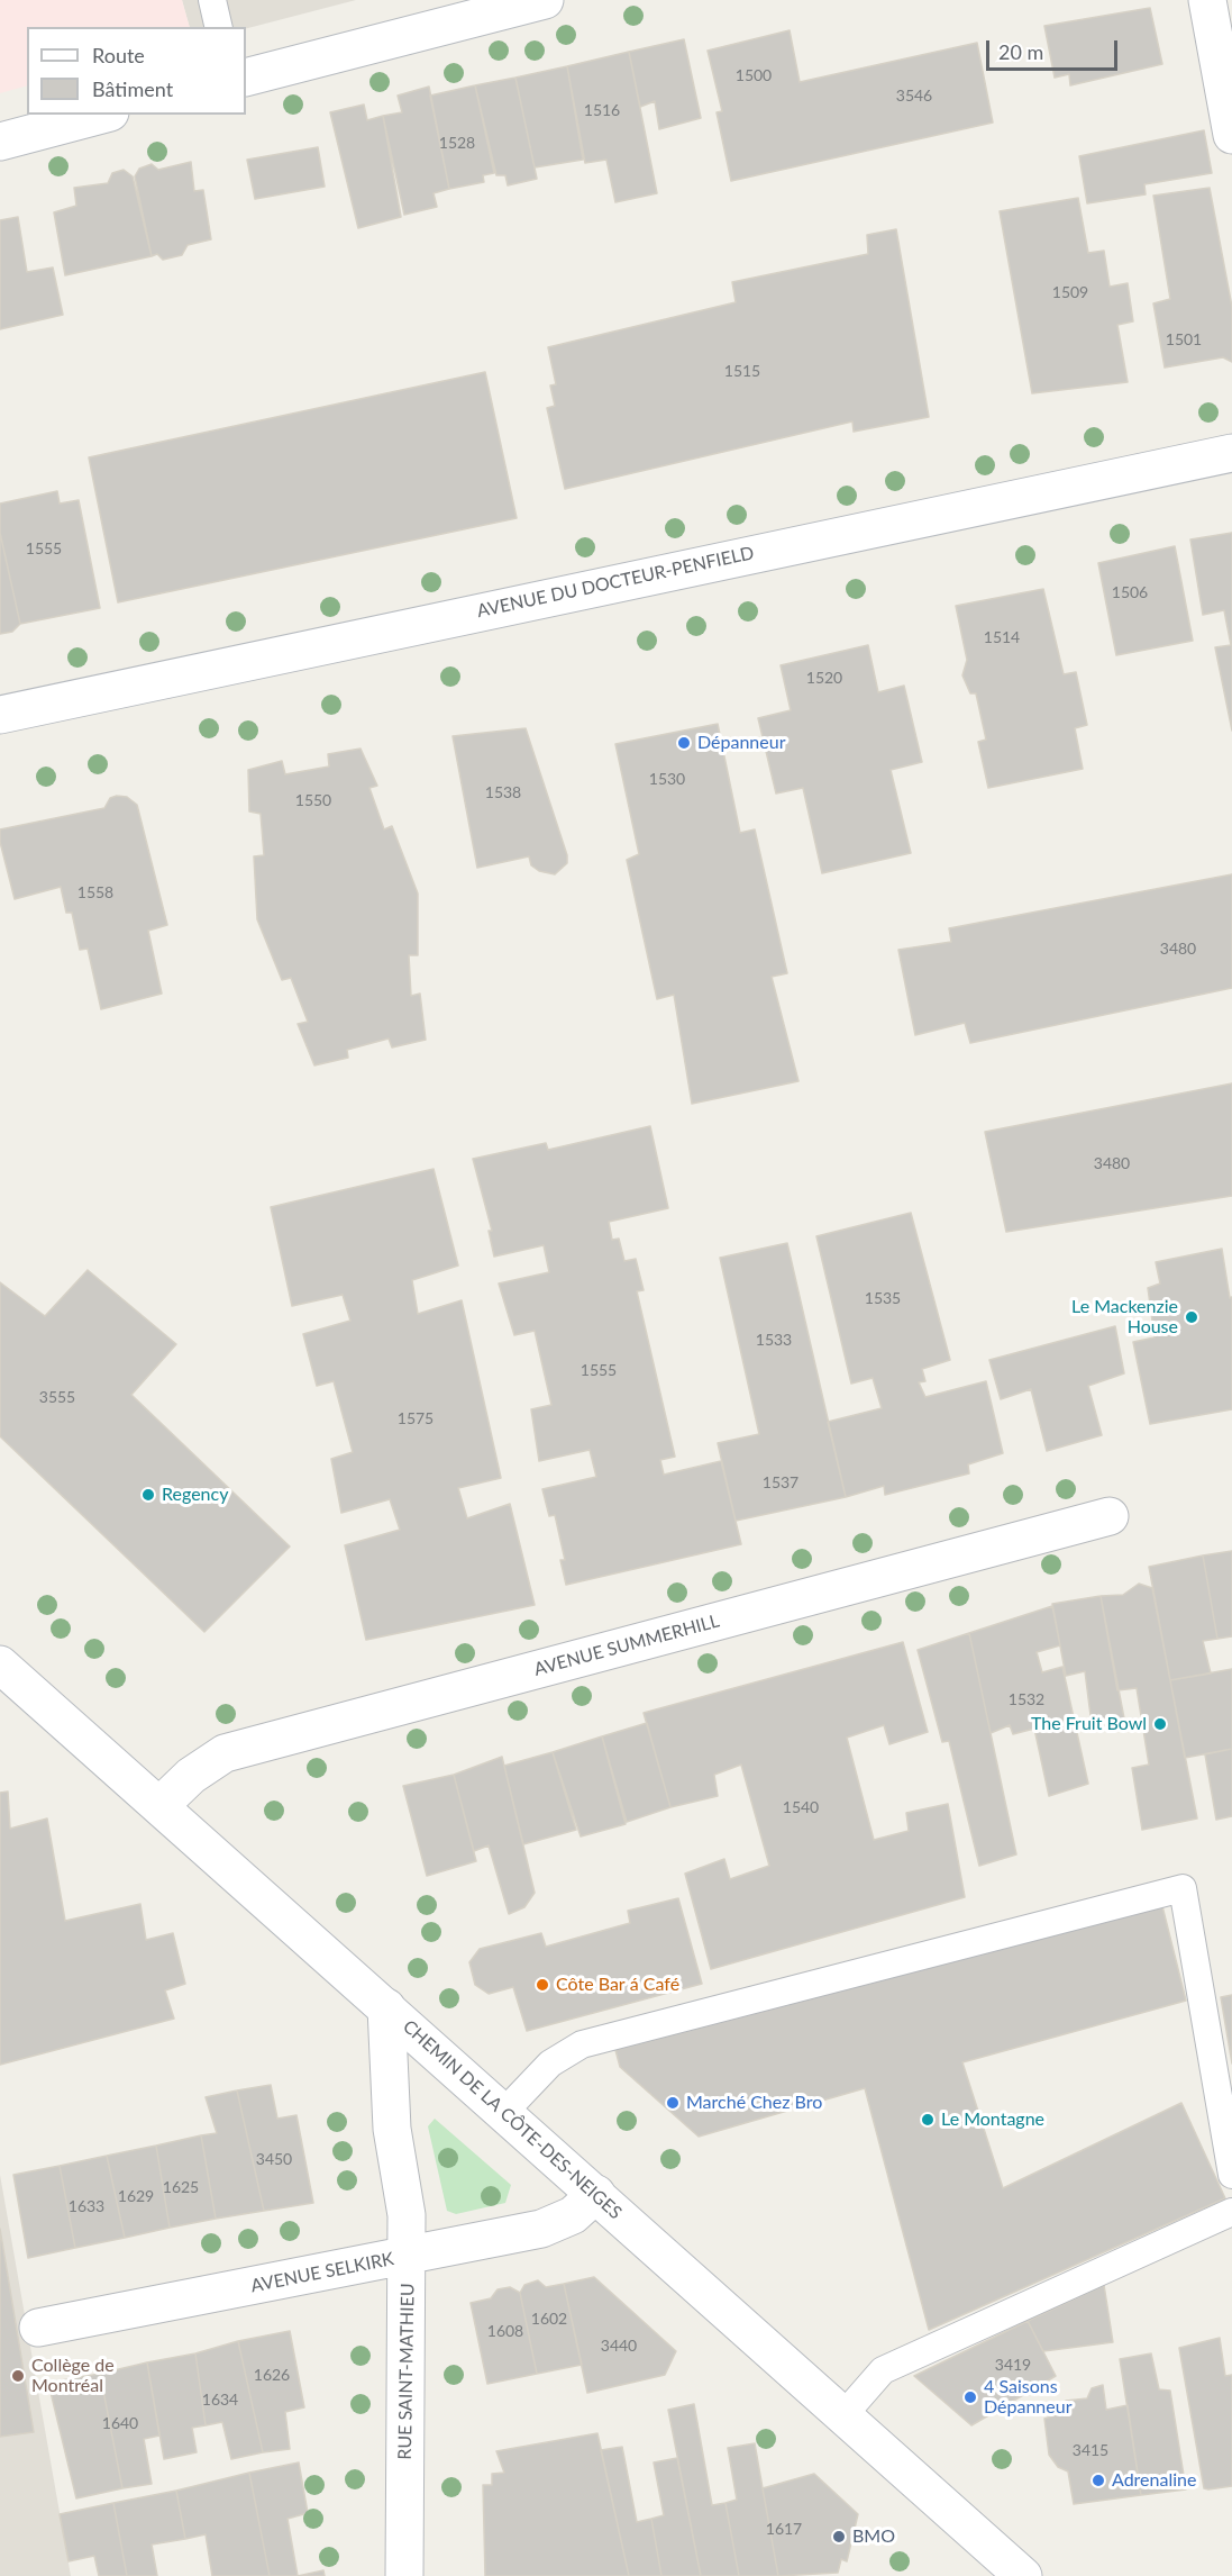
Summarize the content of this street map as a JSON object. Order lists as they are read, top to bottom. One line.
{"streets":{"main road":["AVENUE DU DOCTEUR-PENFIELD","AVENUE SUMMERHILL","CHEMIN DE LA CÔTE-DES-NEIGES","AVENUE SELKIRK","RUE SAINT-MATHIEU"]},"crossings":[["AVENUE SUMMERHILL","CHEMIN DE LA CÔTE-DES-NEIGES"],["CHEMIN DE LA CÔTE-DES-NEIGES","AVENUE SELKIRK"],["CHEMIN DE LA CÔTE-DES-NEIGES","RUE SAINT-MATHIEU"],["AVENUE SELKIRK","RUE SAINT-MATHIEU"]],"places":["Dépanneur","Le Mackenzie House","Regency","The Fruit Bowl","Côte Bar á Café","Marché Chez Bro","Le Montagne","Collège de Montréal","4 Saisons Dépanneur","Adrenaline","BMO"],"house_numbers":["1500","3546","1516","1528","1509","1501","1515","1555","1506","1514","1520","1530","1538","1550","1558","3480","3480","1535","1533","1555","3555","1575","1537","1532","1540","3450","1625","1629","1633","1602","1608","3440","3419","1626","1634","1640","3415","1617"],"legend":["Route","Bâtiment"],"scale_bar":"20 m"}
